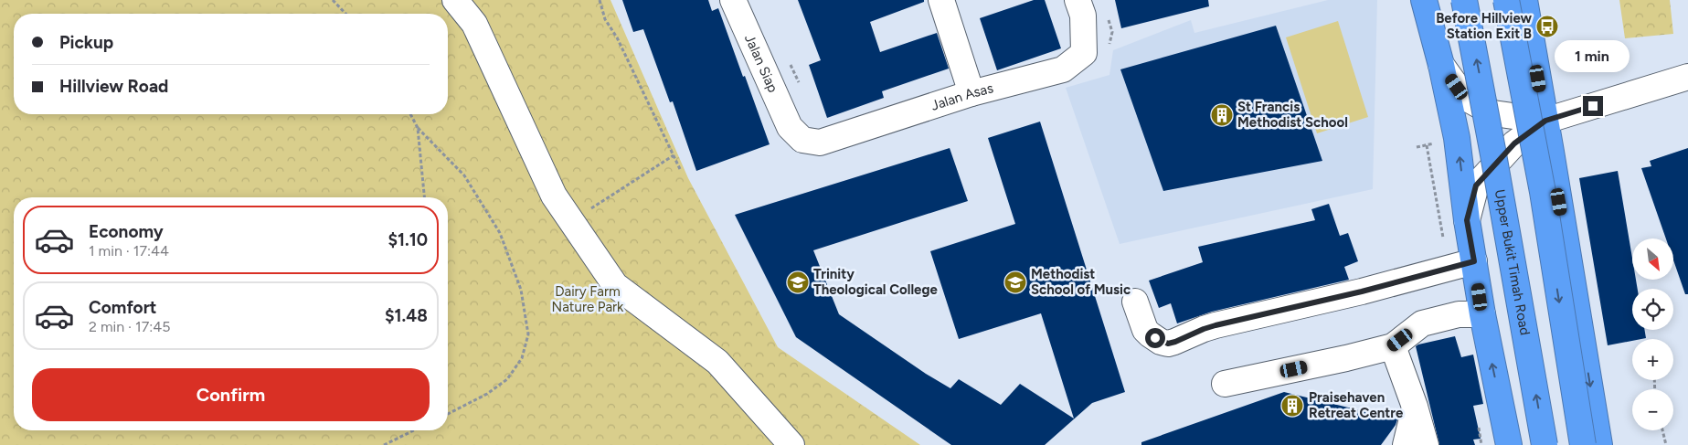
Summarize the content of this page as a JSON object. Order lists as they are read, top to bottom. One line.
{"streets":{"highway":["Upper Bukit Timah Road"],"street":["Jalan Siap","Jalan Asas"]},"crossings":[["Jalan Siap","Jalan Asas"]],"parks":["Dairy Farm Nature Park"],"places":{"bus stop":["Before Hillview Station Exit B"],"building":["St Francis Methodist School","Praisehaven Retreat Centre"],"school or university":["Trinity Theological College","Methodist School of Music"]},"north":"bottom right","page":{"banner":["Pickup","Hillview Road"],"bubble":"1 min","list":[{"name":"Economy","note":"1 min · 17:44","value":"$1.10"},{"name":"Comfort","note":"2 min · 17:45","value":"$1.48"}],"map_buttons":["+","−"],"buttons":"Confirm"}}
